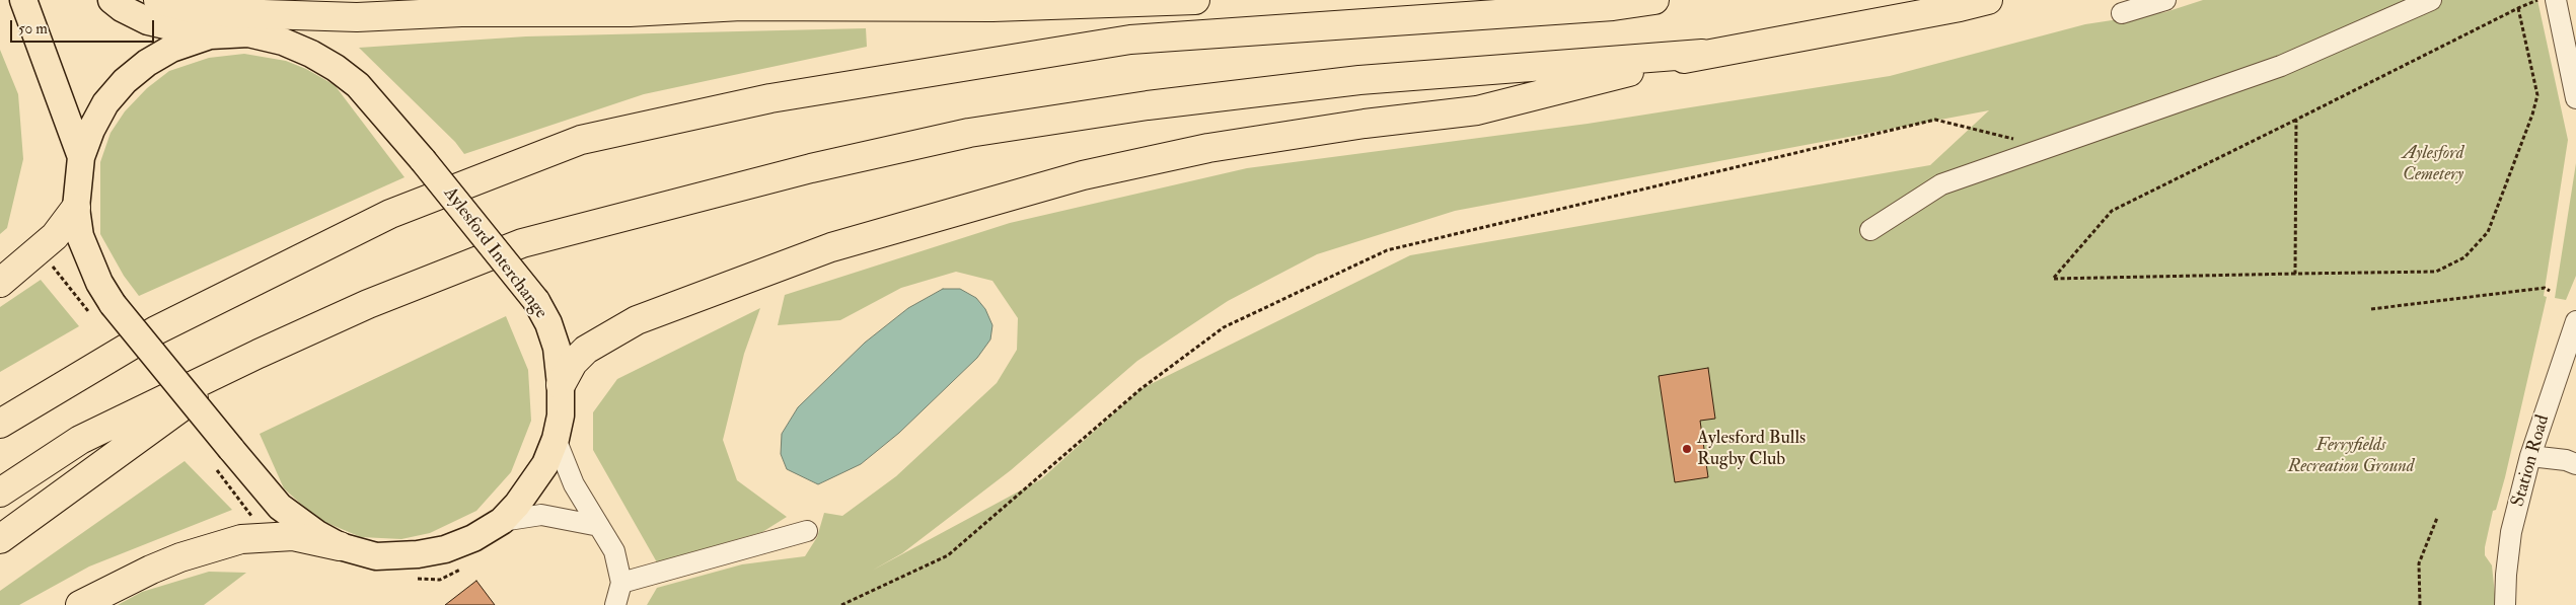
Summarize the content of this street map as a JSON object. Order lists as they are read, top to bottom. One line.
{"streets":{"main road":["Aylesford Interchange"],"street":["Station Road"]},"parks":["Aylesford Cemetery","Ferryfields Recreation Ground"],"places":["Aylesford Bulls Rugby Club"],"scale_bar":"50 m"}
